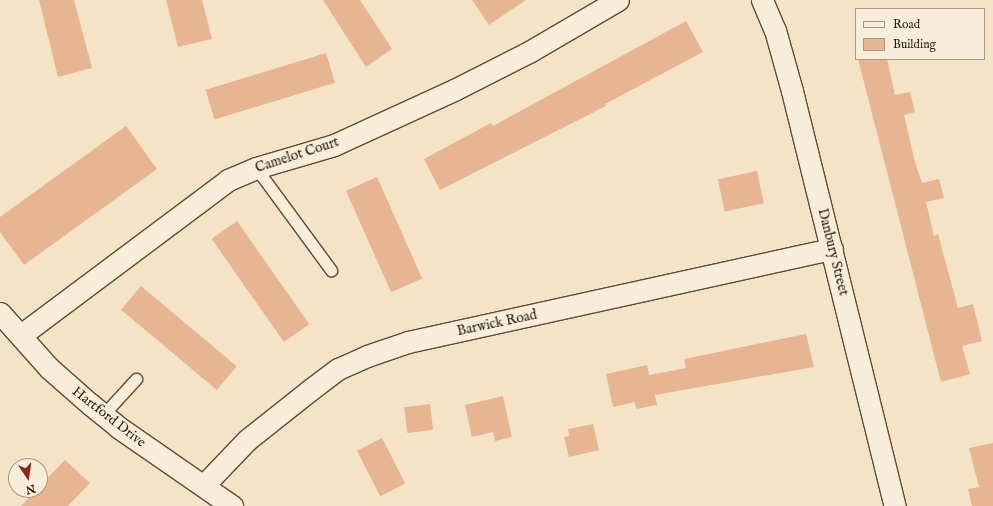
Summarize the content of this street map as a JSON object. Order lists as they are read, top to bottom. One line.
{"streets":{"street":["Camelot Court","Danbury Street","Barwick Road","Hartford Drive"]},"crossings":[["Camelot Court","Hartford Drive"],["Danbury Street","Barwick Road"],["Barwick Road","Hartford Drive"]],"legend":["Road","Building"],"north":"bottom"}
